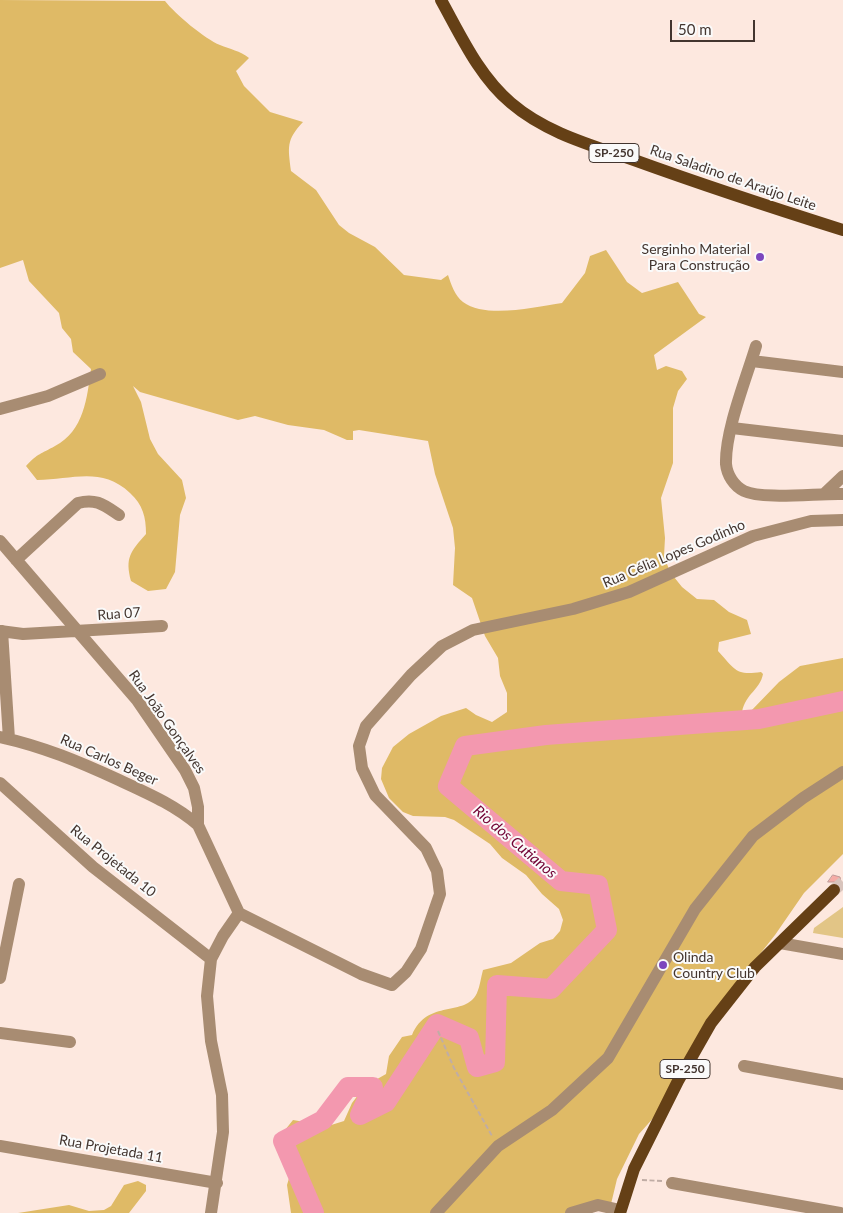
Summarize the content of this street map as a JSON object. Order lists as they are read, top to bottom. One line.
{"streets":{"main road":["SP-250","Rua Saladino de Araújo Leite"],"street":["Rua Célia Lopes Godinho","Rua 07","Rua João Gonçalves","Rua Carlos Beger","Rua Projetada 10","Rua Projetada 11"]},"crossings":[["Rua Célia Lopes Godinho","Rua João Gonçalves"],["Rua 07","Rua João Gonçalves"],["Rua João Gonçalves","Rua Carlos Beger"]],"water":["Rio dos Cutianos"],"places":["Serginho Material Para Construção","Olinda Country Club"],"scale_bar":"50 m"}
